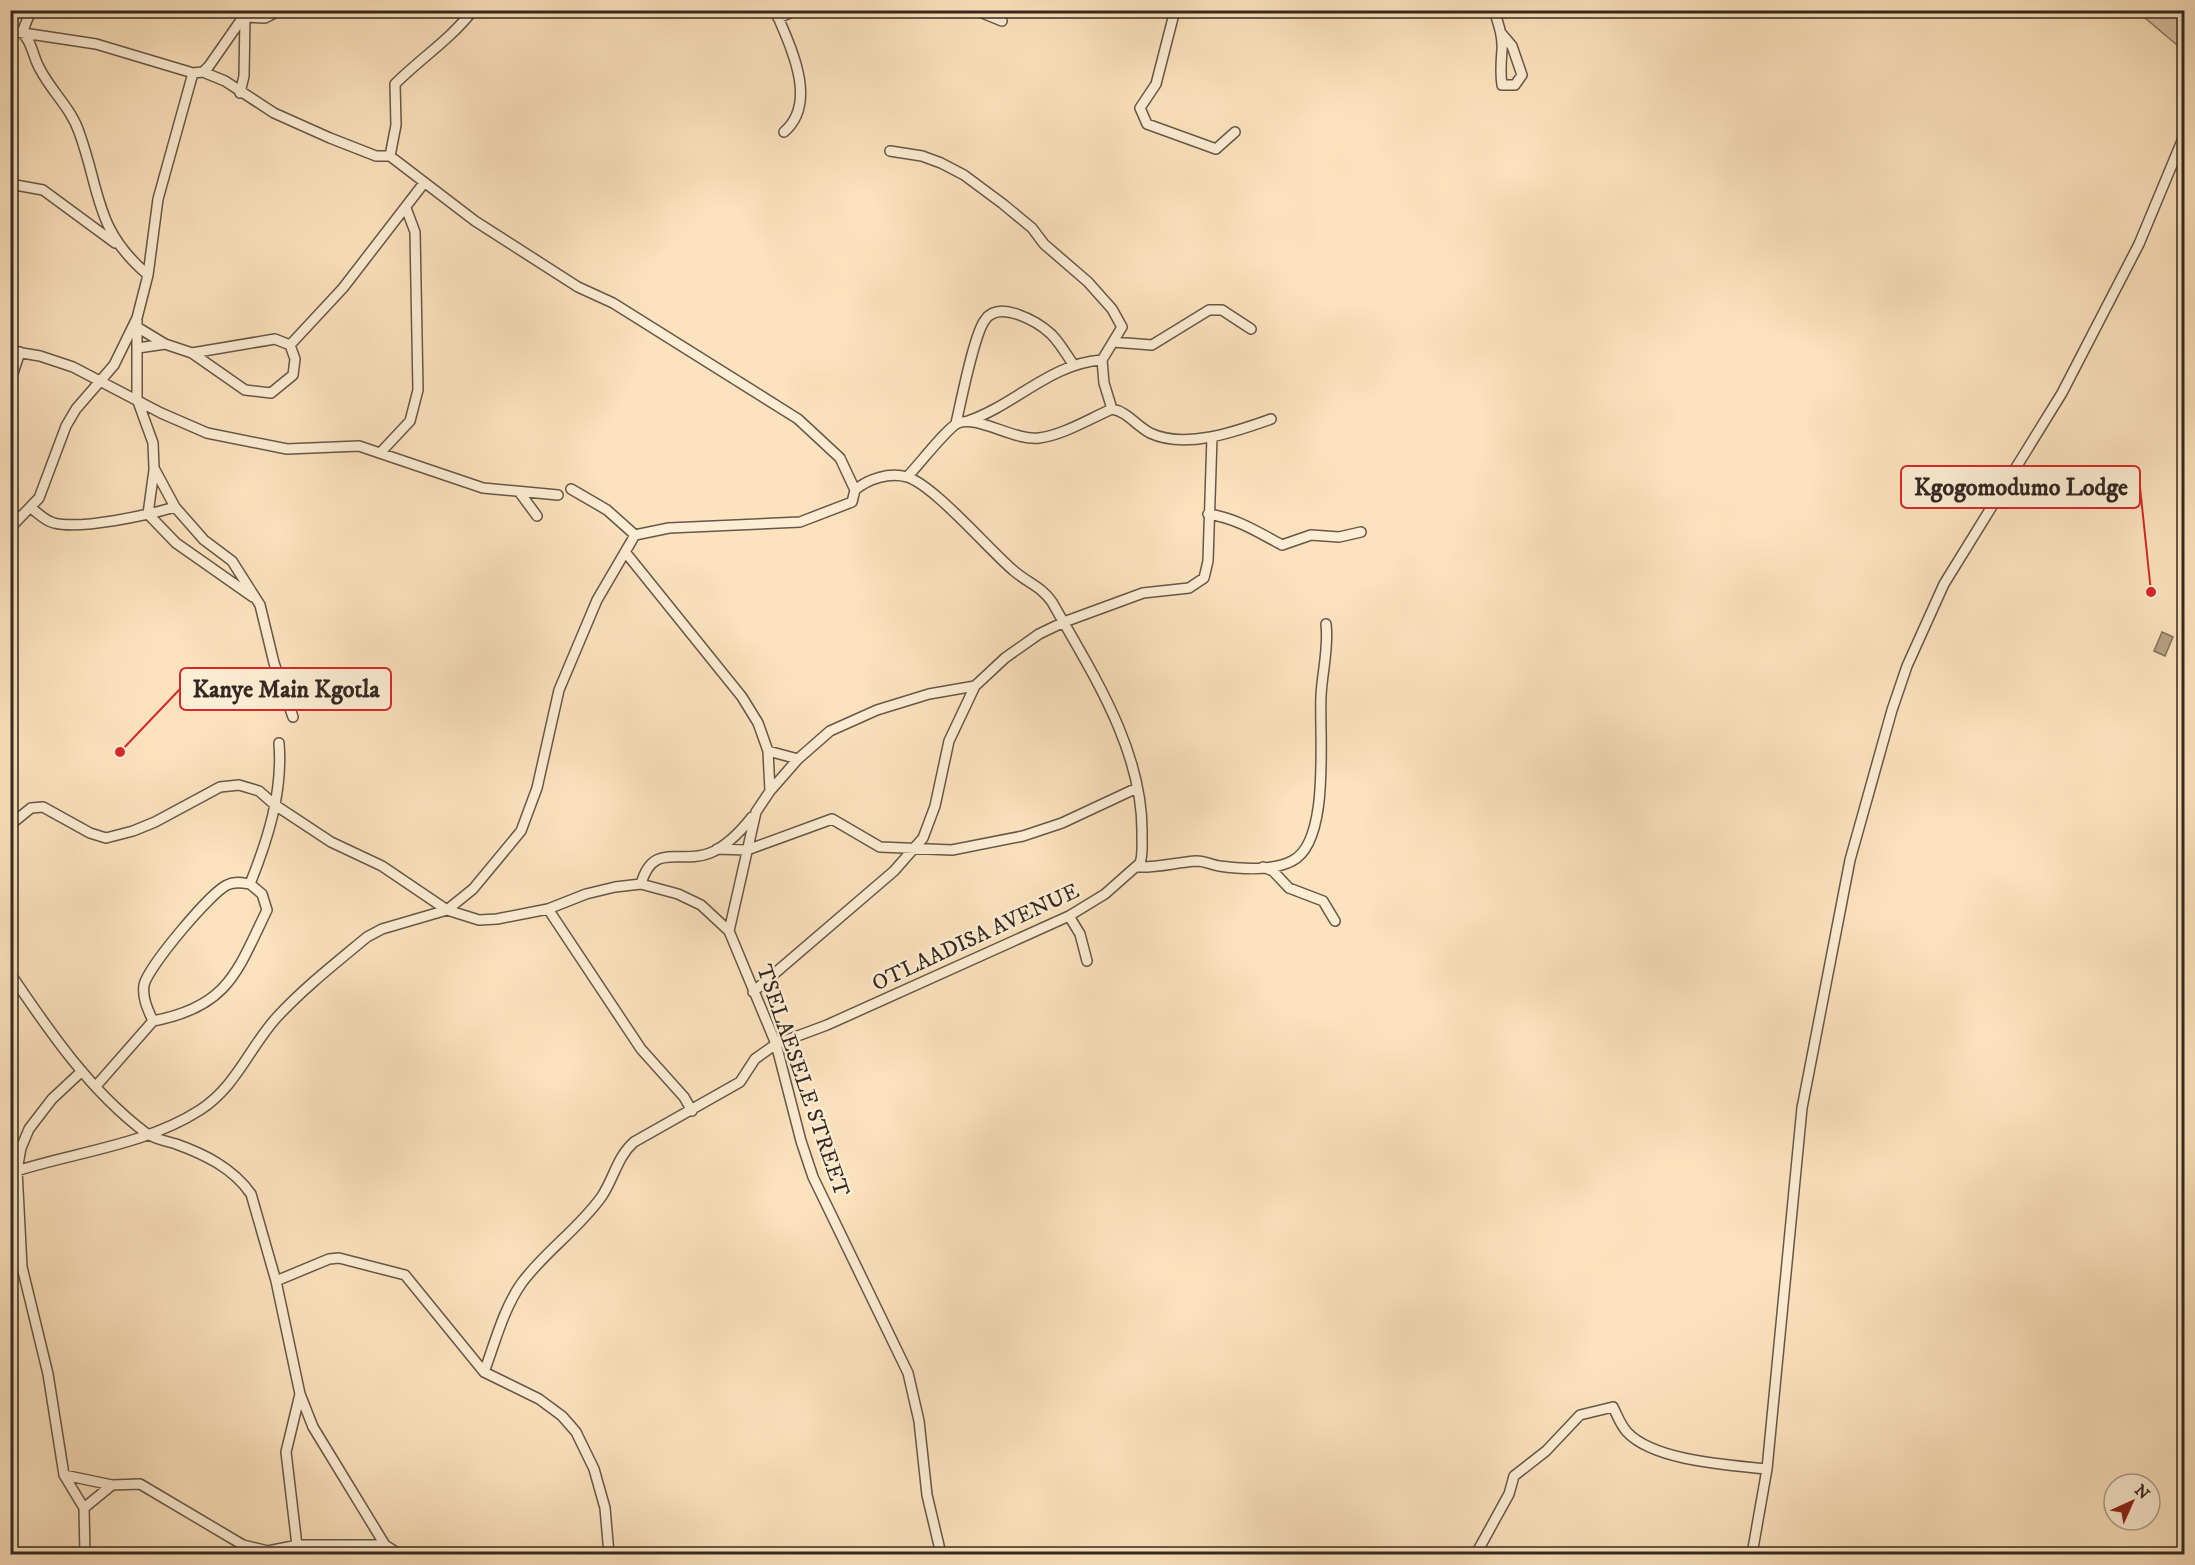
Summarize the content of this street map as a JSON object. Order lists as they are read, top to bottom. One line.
{"streets":{"street":["OTLAADISA AVENUE","TSELAESELE STREET"]},"crossings":[["OTLAADISA AVENUE","TSELAESELE STREET"]],"places":["Kgogomodumo Lodge","Kanye Main Kgotla"],"north":"top right"}
